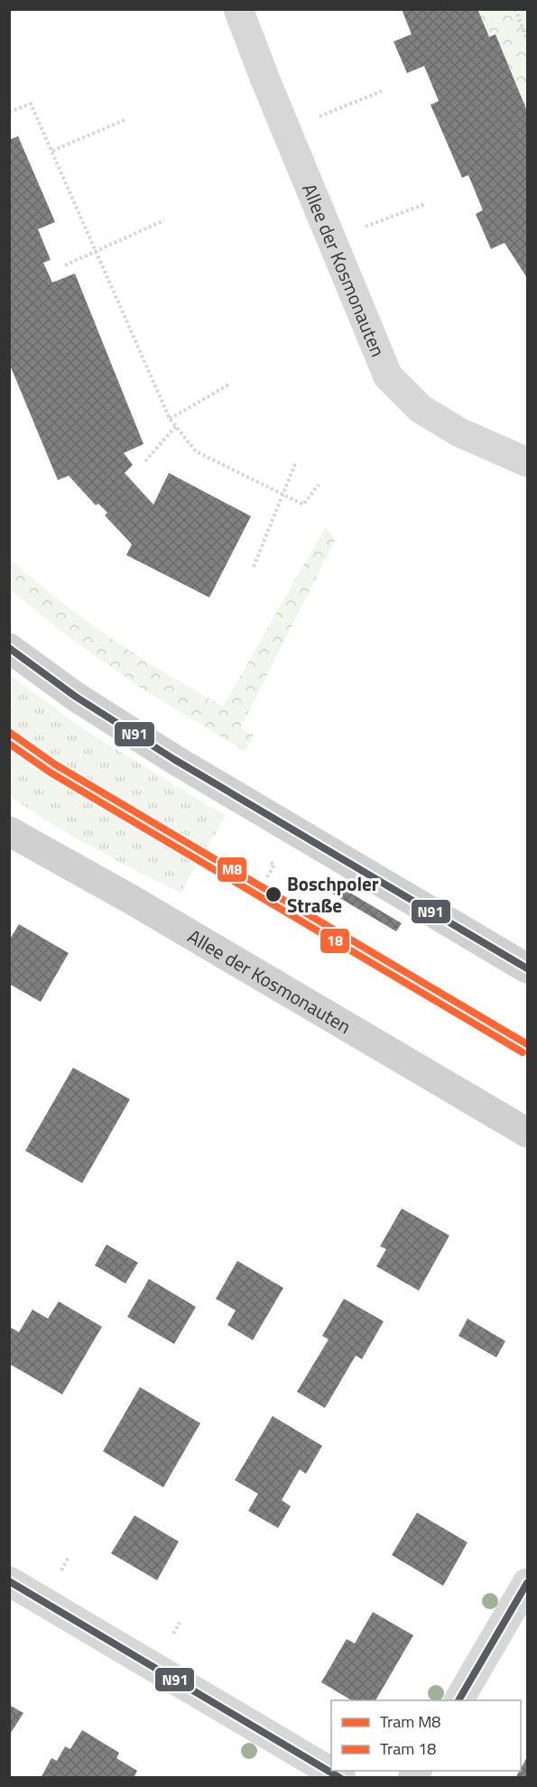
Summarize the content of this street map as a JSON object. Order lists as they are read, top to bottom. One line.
{"streets":{"main road":["Allee der Kosmonauten"]},"places":["Boschpoler Straße"],"lines":["transit line N91","tram line M8","tram line 18"],"legend":["Tram M8","Tram 18"]}
